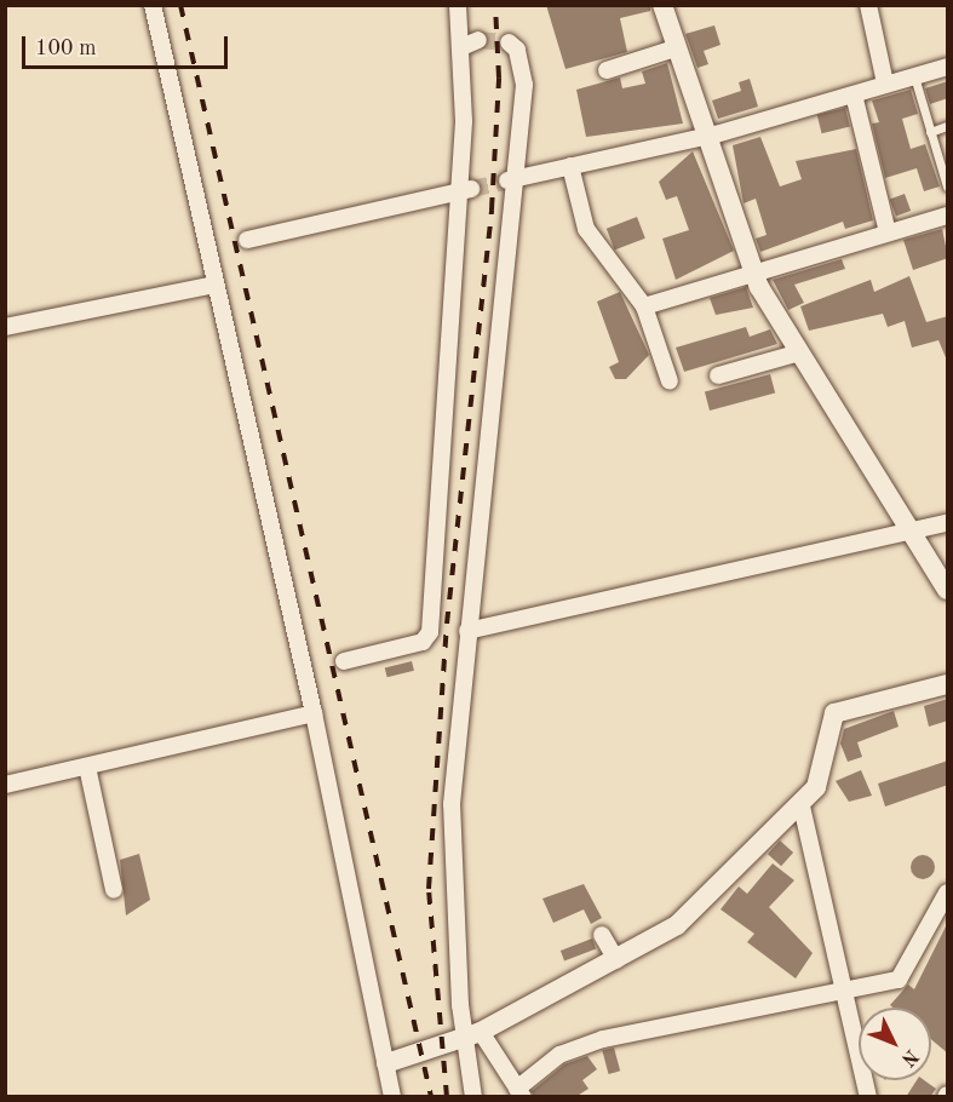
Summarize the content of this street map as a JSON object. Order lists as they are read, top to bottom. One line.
{"scale_bar":"100 m","north":"bottom right"}
